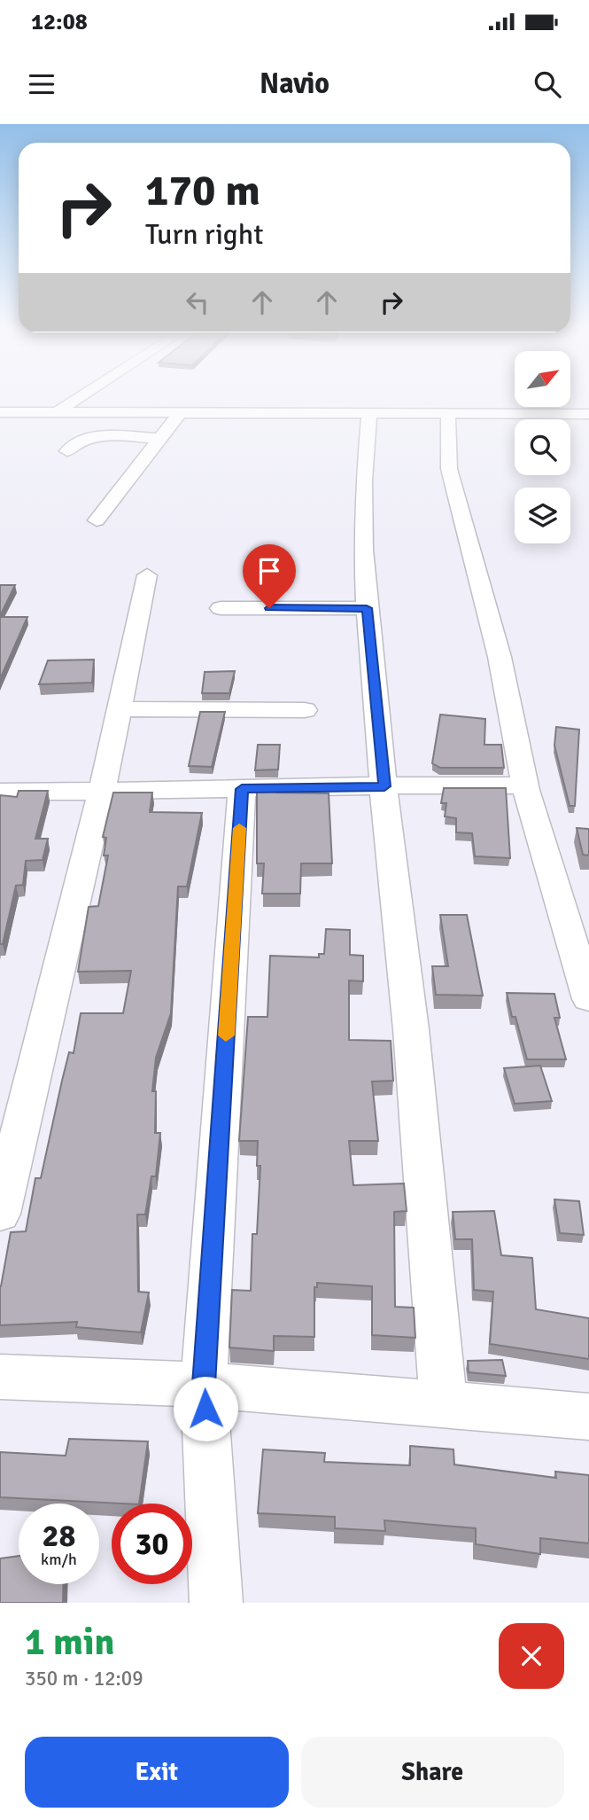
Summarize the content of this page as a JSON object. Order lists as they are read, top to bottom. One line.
{"north":"top right","page":{"status":"12:08","header":"Navio","turn":["170 m","Turn right"],"speed":"28 km/h","limit":"30","heading":["1 min","350 m · 12:09"],"buttons":["Exit","Share"]}}
